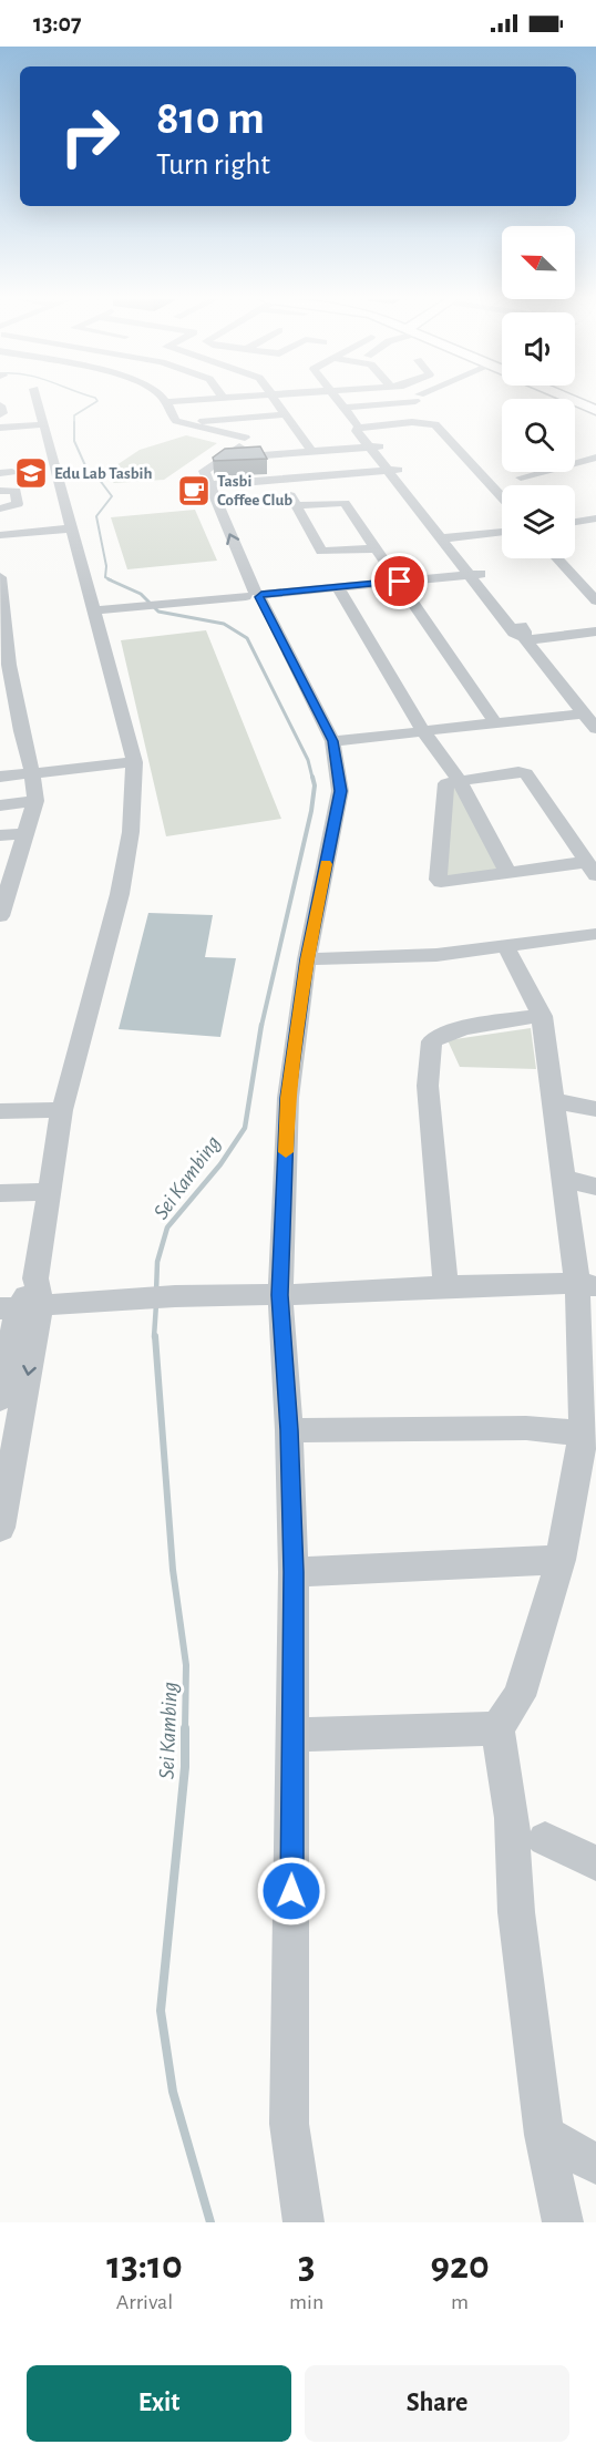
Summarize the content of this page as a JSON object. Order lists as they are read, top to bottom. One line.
{"water":["Sei Kambing"],"places":{"school or university":["Edu Lab Tasbih"],"cafe":["Tasbi Coffee Club"]},"north":"top left","page":{"status":"13:07","turn":["810 m","Turn right"],"eta":["13:10","Arrival","3","min","920","m"],"buttons":["Exit","Share"]}}
